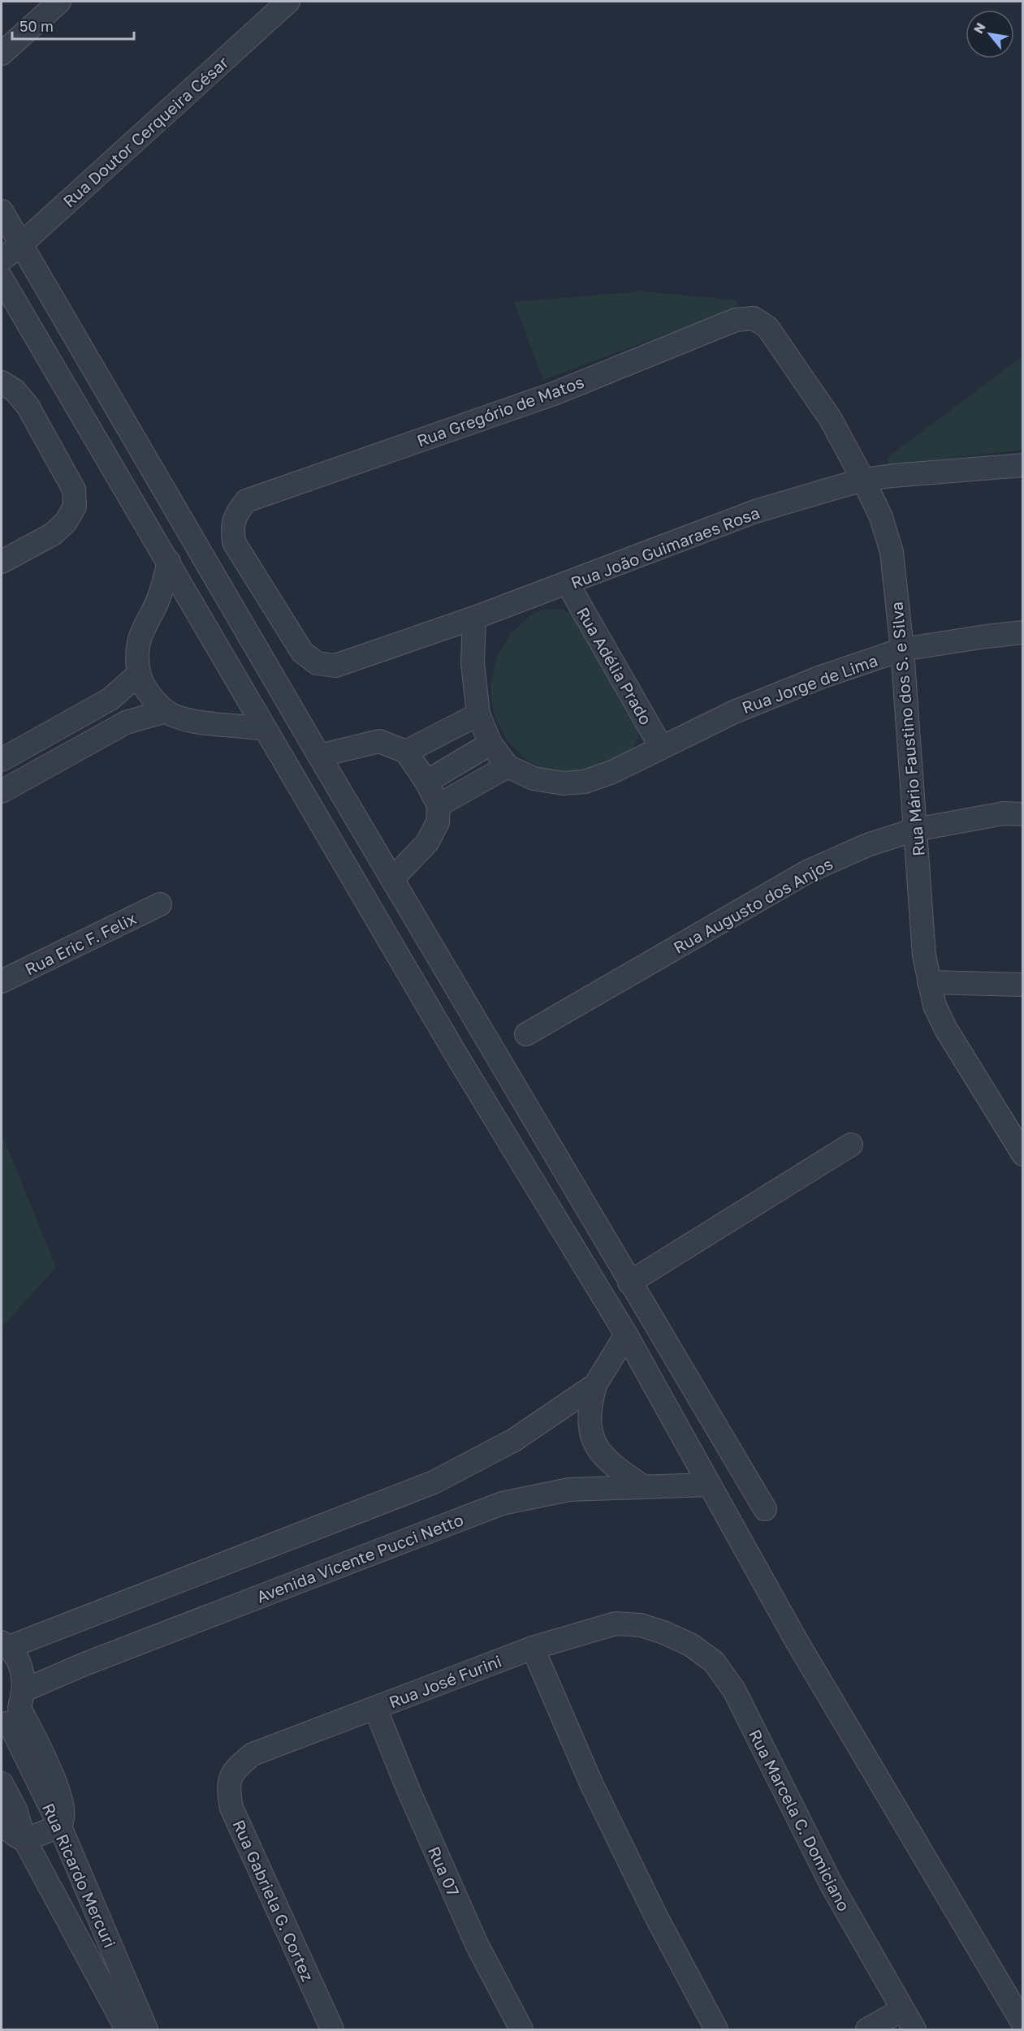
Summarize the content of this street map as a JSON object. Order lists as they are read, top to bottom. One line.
{"streets":{"street":["Rua Doutor Cerqueira César","Rua Gregório de Matos","Rua João Guimaraes Rosa","Rua Adélia Prado","Rua Jorge de Lima","Rua Mário Faustino dos S. e Silva","Rua Augusto dos Anjos","Rua Eric F. Felix","Avenida Vicente Pucci Netto","Rua José Furini","Rua Marcela C. Domiciano","Rua 07","Rua Ricardo Mercuri","Rua Gabriela G. Cortez"]},"crossings":[["Rua Gregório de Matos","Rua João Guimaraes Rosa"],["Rua Gregório de Matos","Rua Mário Faustino dos S. e Silva"],["Rua João Guimaraes Rosa","Rua Adélia Prado"],["Rua João Guimaraes Rosa","Rua Mário Faustino dos S. e Silva"],["Rua Adélia Prado","Rua Jorge de Lima"],["Rua Jorge de Lima","Rua Mário Faustino dos S. e Silva"],["Rua Mário Faustino dos S. e Silva","Rua Augusto dos Anjos"],["Avenida Vicente Pucci Netto","Rua Ricardo Mercuri"],["Rua José Furini","Rua Marcela C. Domiciano"],["Rua José Furini","Rua 07"],["Rua José Furini","Rua Gabriela G. Cortez"]],"scale_bar":"50 m","north":"top left"}
